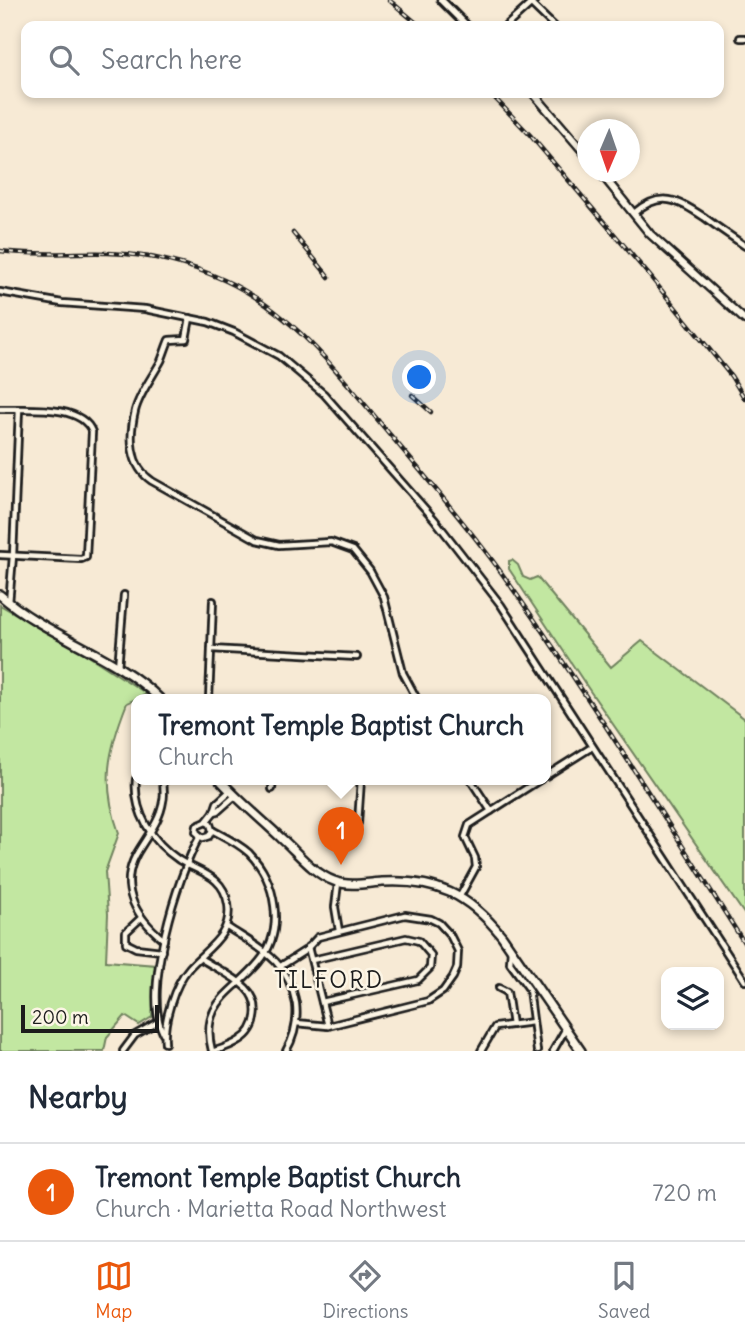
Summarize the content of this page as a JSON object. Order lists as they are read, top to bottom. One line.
{"districts":["TILFORD"],"scale_bar":"200 m","north":"bottom","page":{"search":"Search here","popup":["Tremont Temple Baptist Church","Church"],"pins":"1","scale":"200 m","heading":"Nearby","list":[{"mark":"1","name":"Tremont Temple Baptist Church","note":"Church · Marietta Road Northwest","value":"720 m"}],"nav":["Map","Directions","Saved"]}}
